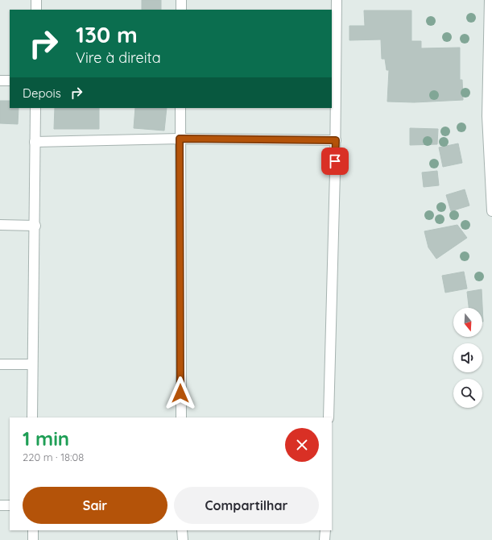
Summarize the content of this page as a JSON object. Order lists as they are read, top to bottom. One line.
{"north":"bottom","page":{"turn":["130 m","Vire à direita"],"then":"Depois","heading":["1 min","220 m · 18:08"],"buttons":["Sair","Compartilhar"]}}
